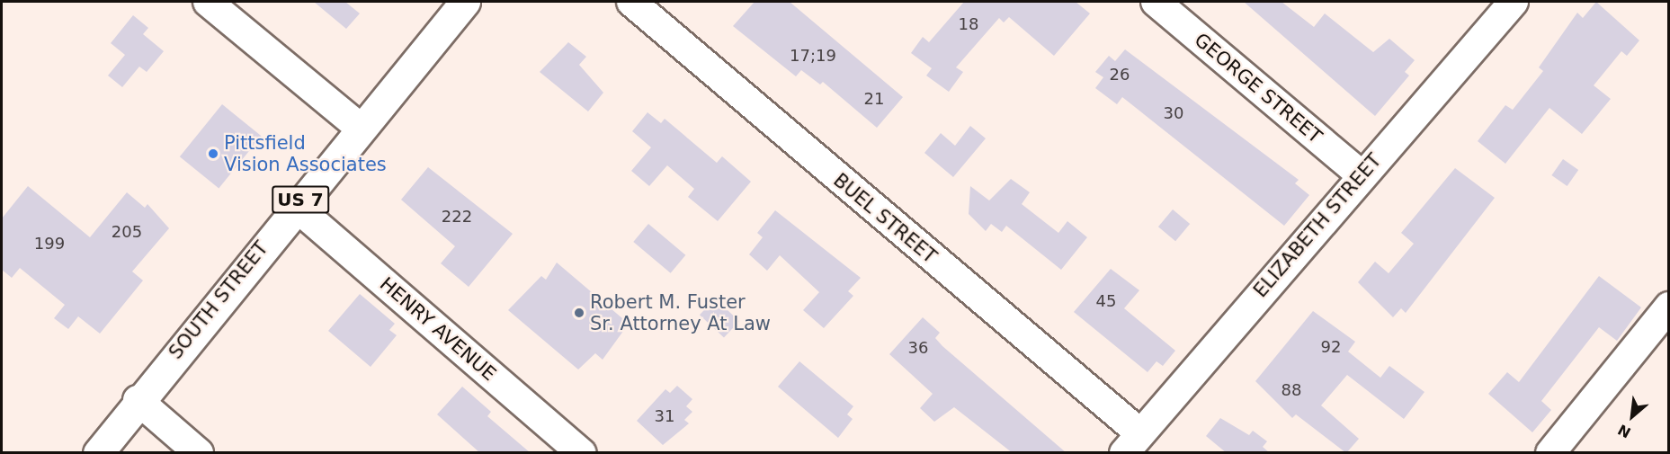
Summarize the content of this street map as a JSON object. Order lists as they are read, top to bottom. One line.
{"streets":{"highway":["US 7","SOUTH STREET"],"street":["GEORGE STREET","BUEL STREET","ELIZABETH STREET","HENRY AVENUE"]},"crossings":[["GEORGE STREET","ELIZABETH STREET"],["BUEL STREET","ELIZABETH STREET"],["SOUTH STREET","HENRY AVENUE"]],"places":["Pittsfield Vision Associates","Robert M. Fuster Sr. Attorney At Law"],"house_numbers":["18","17;19","26","21","30","222","205","199","45","92","36","88","31"],"north":"bottom left"}
